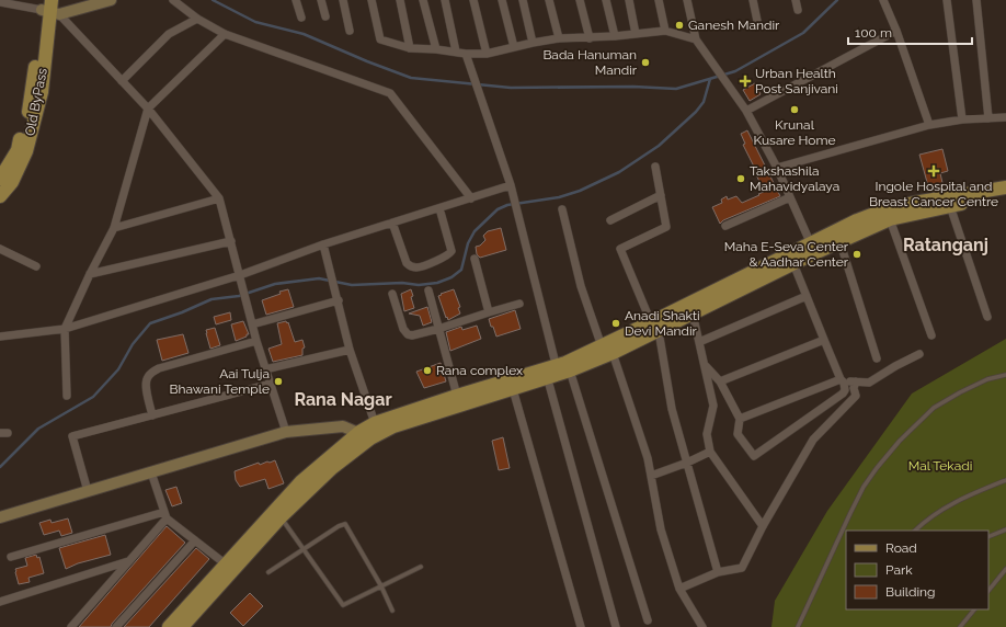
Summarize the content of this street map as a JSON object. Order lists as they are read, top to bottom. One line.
{"streets":{"main road":["Old ByPass"]},"districts":["Ratanganj","Rana Nagar"],"parks":["Mal Tekadi"],"places":{"other":["Ganesh Mandir","Bada Hanuman Mandir","Krunal Kusare Home","Takshashila Mahavidyalaya","Maha E-Seva Center & Aadhar Center","Anadi Shakti Devi Mandir","Rana complex","Aai Tulja Bhawani Temple"],"health":["Urban Health Post Sanjivani","Ingole Hospital and Breast Cancer Centre"]},"legend":["Road","Park","Building"],"scale_bar":"100 m"}
